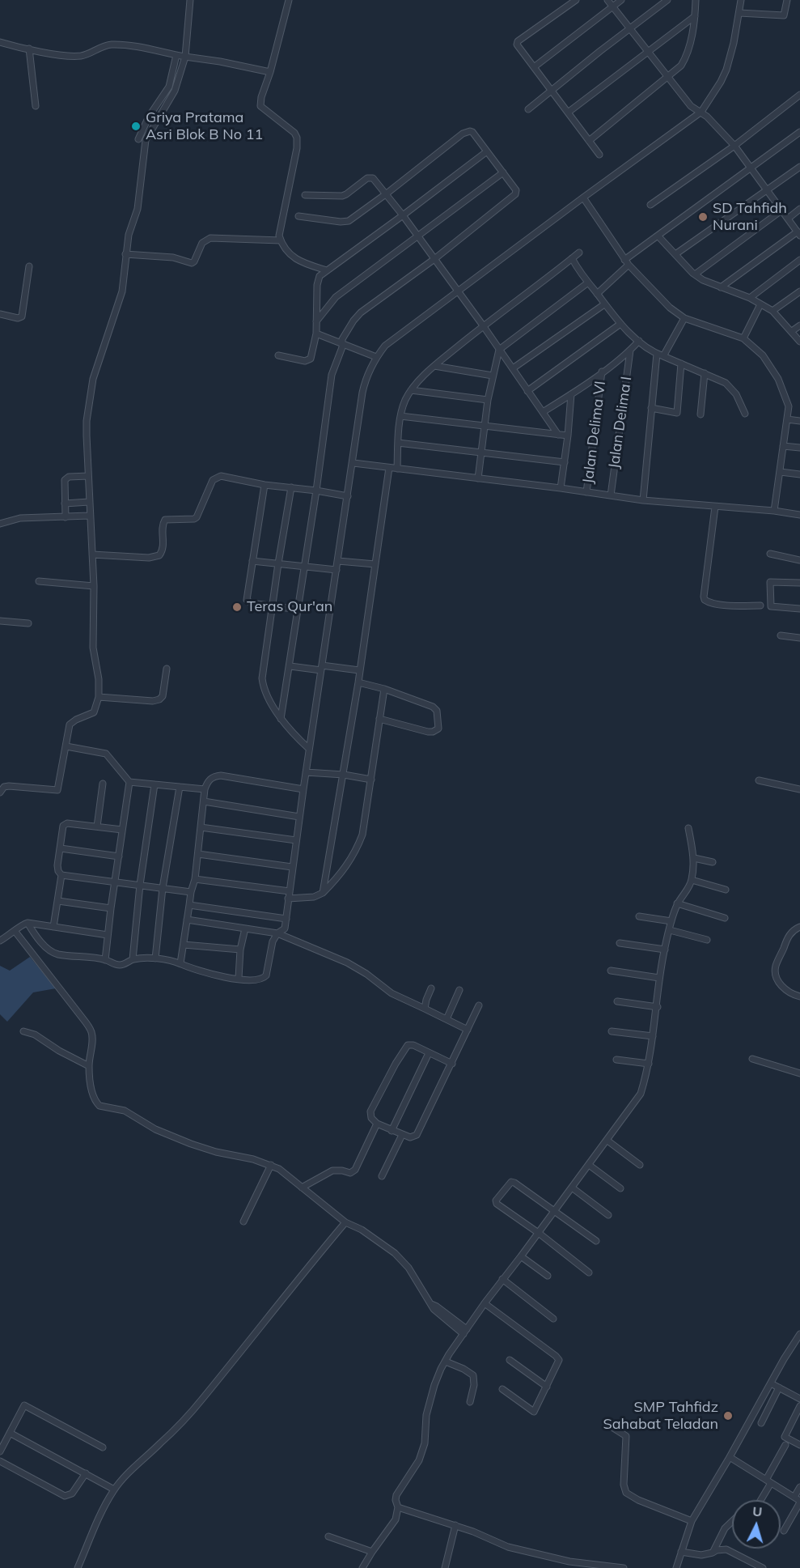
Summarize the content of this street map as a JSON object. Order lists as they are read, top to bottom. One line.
{"streets":{"street":["Jalan Delima I","Jalan Delima VI"]},"places":["Griya Pratama Asri Blok B No 11","SD Tahfidh Nurani","Teras Qur'an","SMP Tahfidz Sahabat Teladan"],"north":"top"}
